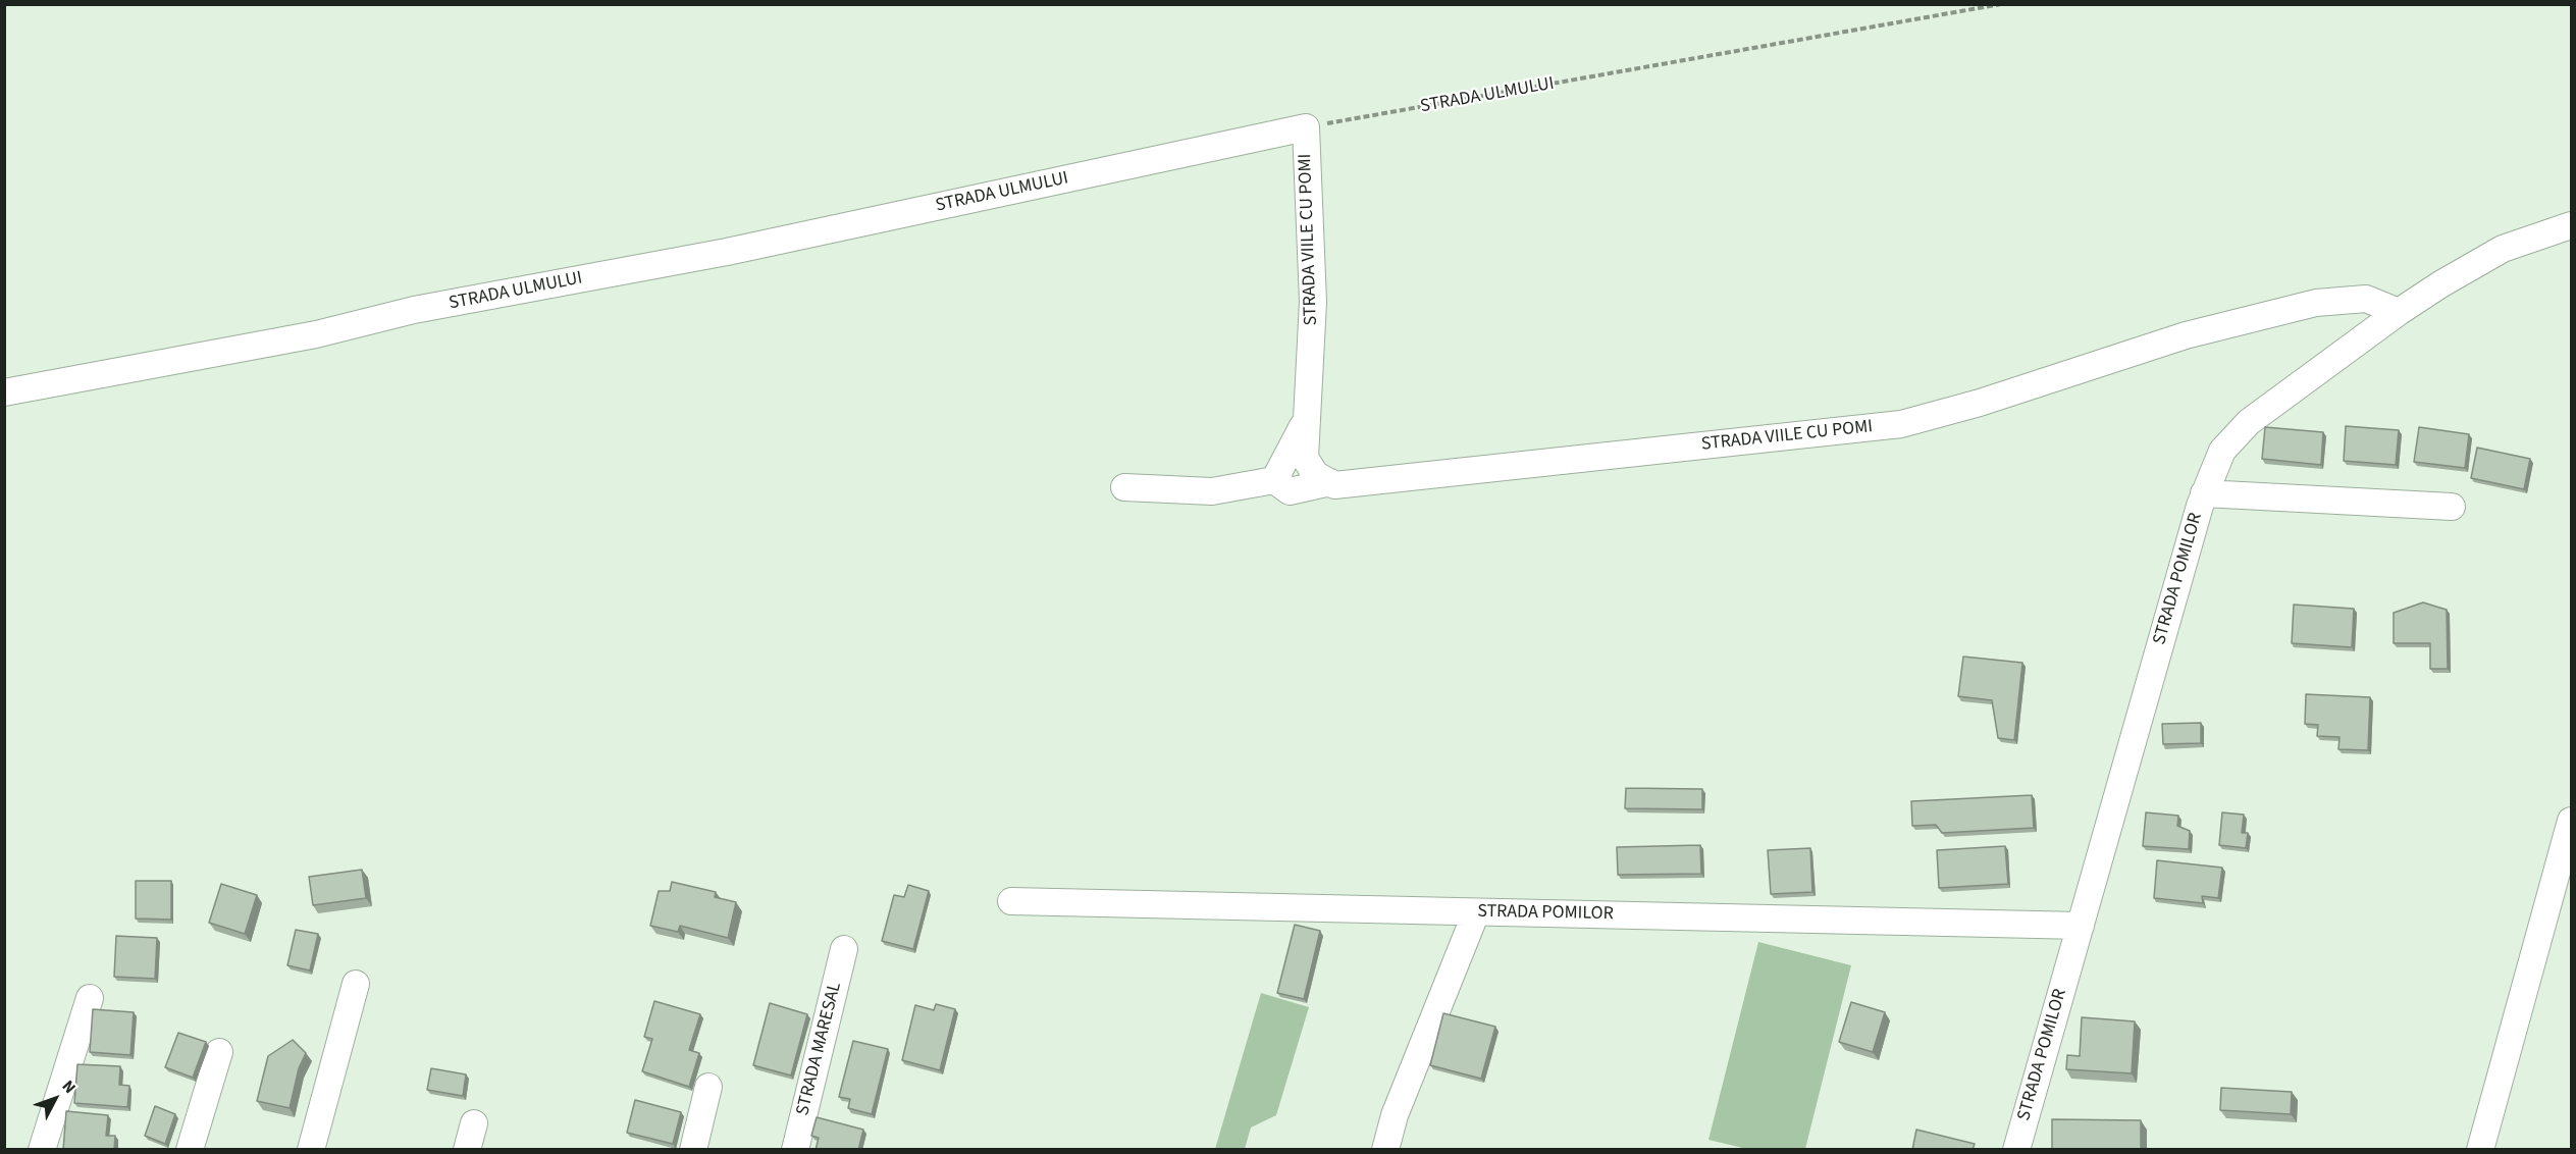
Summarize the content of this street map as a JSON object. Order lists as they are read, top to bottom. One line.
{"streets":{"street":["STRADA ULMULUI","STRADA VIILE CU POMI","STRADA POMILOR","STRADA MARESAL"]},"crossings":[["STRADA ULMULUI","STRADA VIILE CU POMI"],["STRADA VIILE CU POMI","STRADA POMILOR"]],"north":"top right"}
